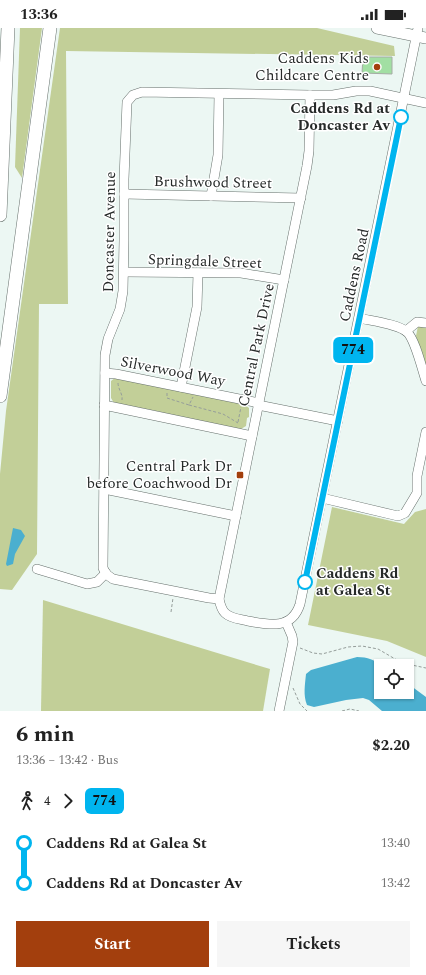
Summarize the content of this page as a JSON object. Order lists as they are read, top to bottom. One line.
{"streets":{"street":["Brushwood Street","Doncaster Avenue","Springdale Street","Caddens Road","Central Park Drive","Silverwood Way"]},"crossings":[["Brushwood Street","Doncaster Avenue"],["Brushwood Street","Central Park Drive"],["Doncaster Avenue","Springdale Street"],["Doncaster Avenue","Caddens Road"],["Doncaster Avenue","Central Park Drive"],["Doncaster Avenue","Silverwood Way"],["Springdale Street","Central Park Drive"],["Caddens Road","Silverwood Way"],["Central Park Drive","Silverwood Way"]],"places":{"other":["Caddens Kids Childcare Centre","Caddens Rd at Doncaster Av","Caddens Rd at Galea St"],"transit":["Central Park Dr before Coachwood Dr"]},"lines":["bus line 774"],"page":{"status":"13:36","on_map":"774","heading":["6 min","13:36 – 13:42 · Bus","$2.20"],"legs":["4","774"],"list":[{"name":"Caddens Rd at Galea St","value":"13:40"},{"name":"Caddens Rd at Doncaster Av","value":"13:42"}],"buttons":["Start","Tickets"]}}
